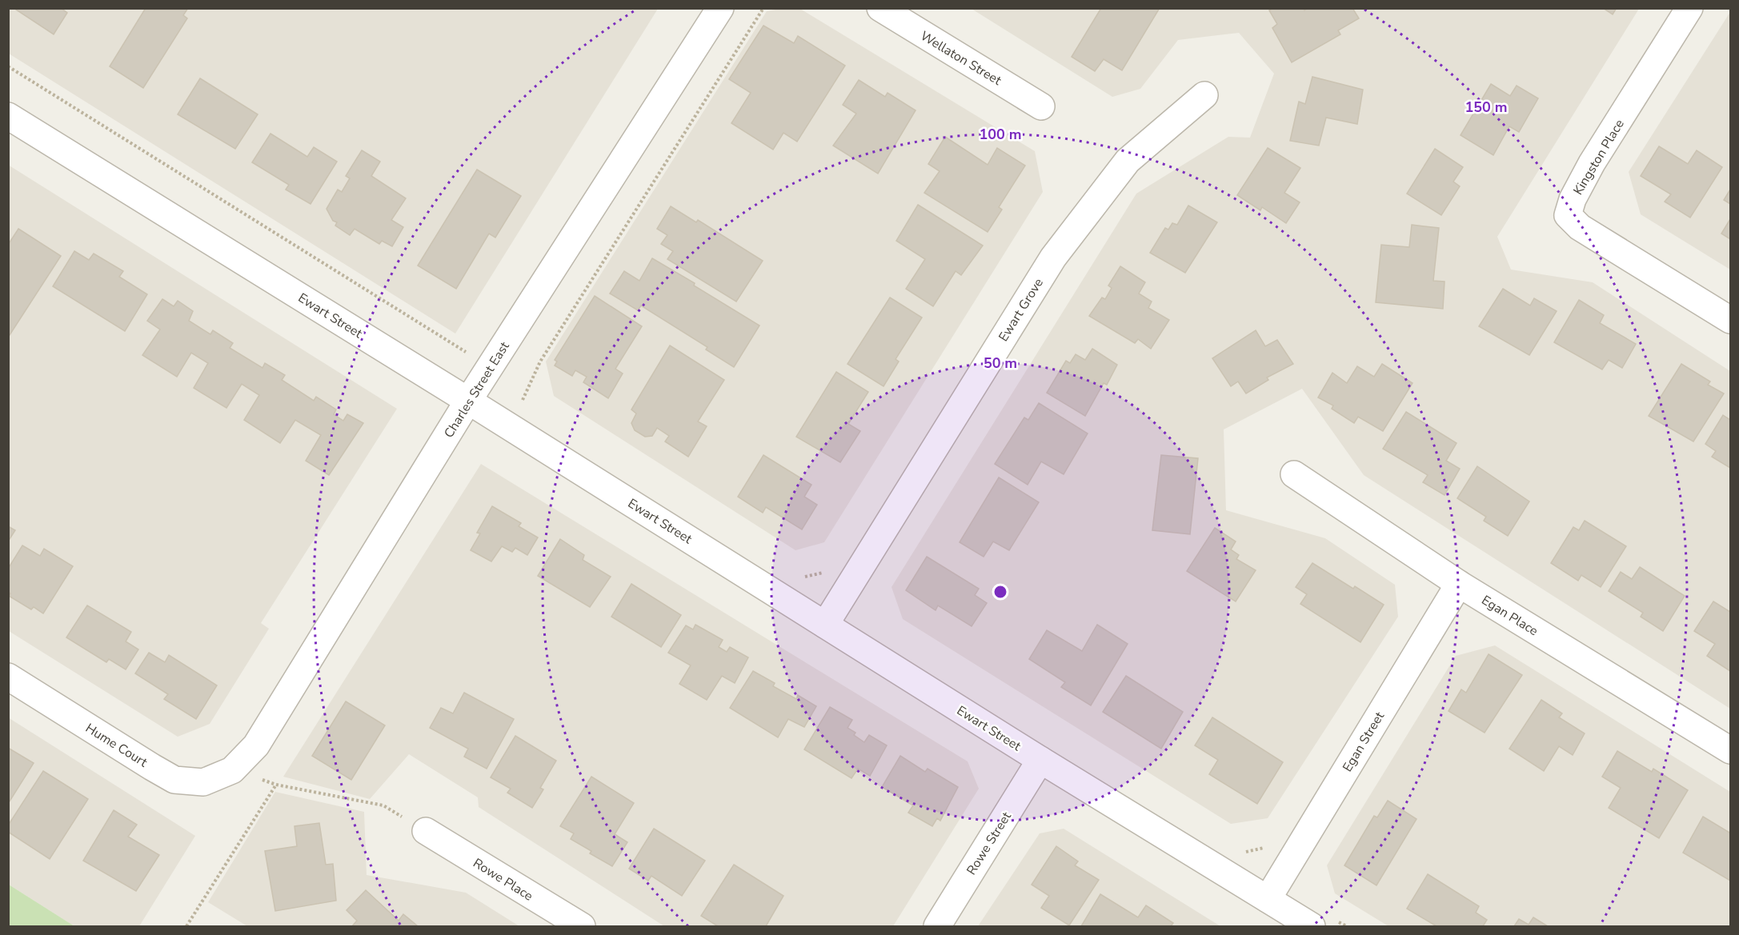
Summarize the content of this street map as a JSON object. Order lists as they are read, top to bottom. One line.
{"streets":{"street":["Wellaton Street","Kingston Place","Ewart Grove","Ewart Street","Charles Street East","Egan Place","Egan Street","Hume Court","Rowe Street","Rowe Place"]},"crossings":[["Ewart Grove","Ewart Street"],["Ewart Street","Charles Street East"],["Ewart Street","Egan Street"],["Ewart Street","Rowe Street"],["Charles Street East","Hume Court"],["Egan Place","Egan Street"]],"rings":["150 m","100 m","50 m"]}
